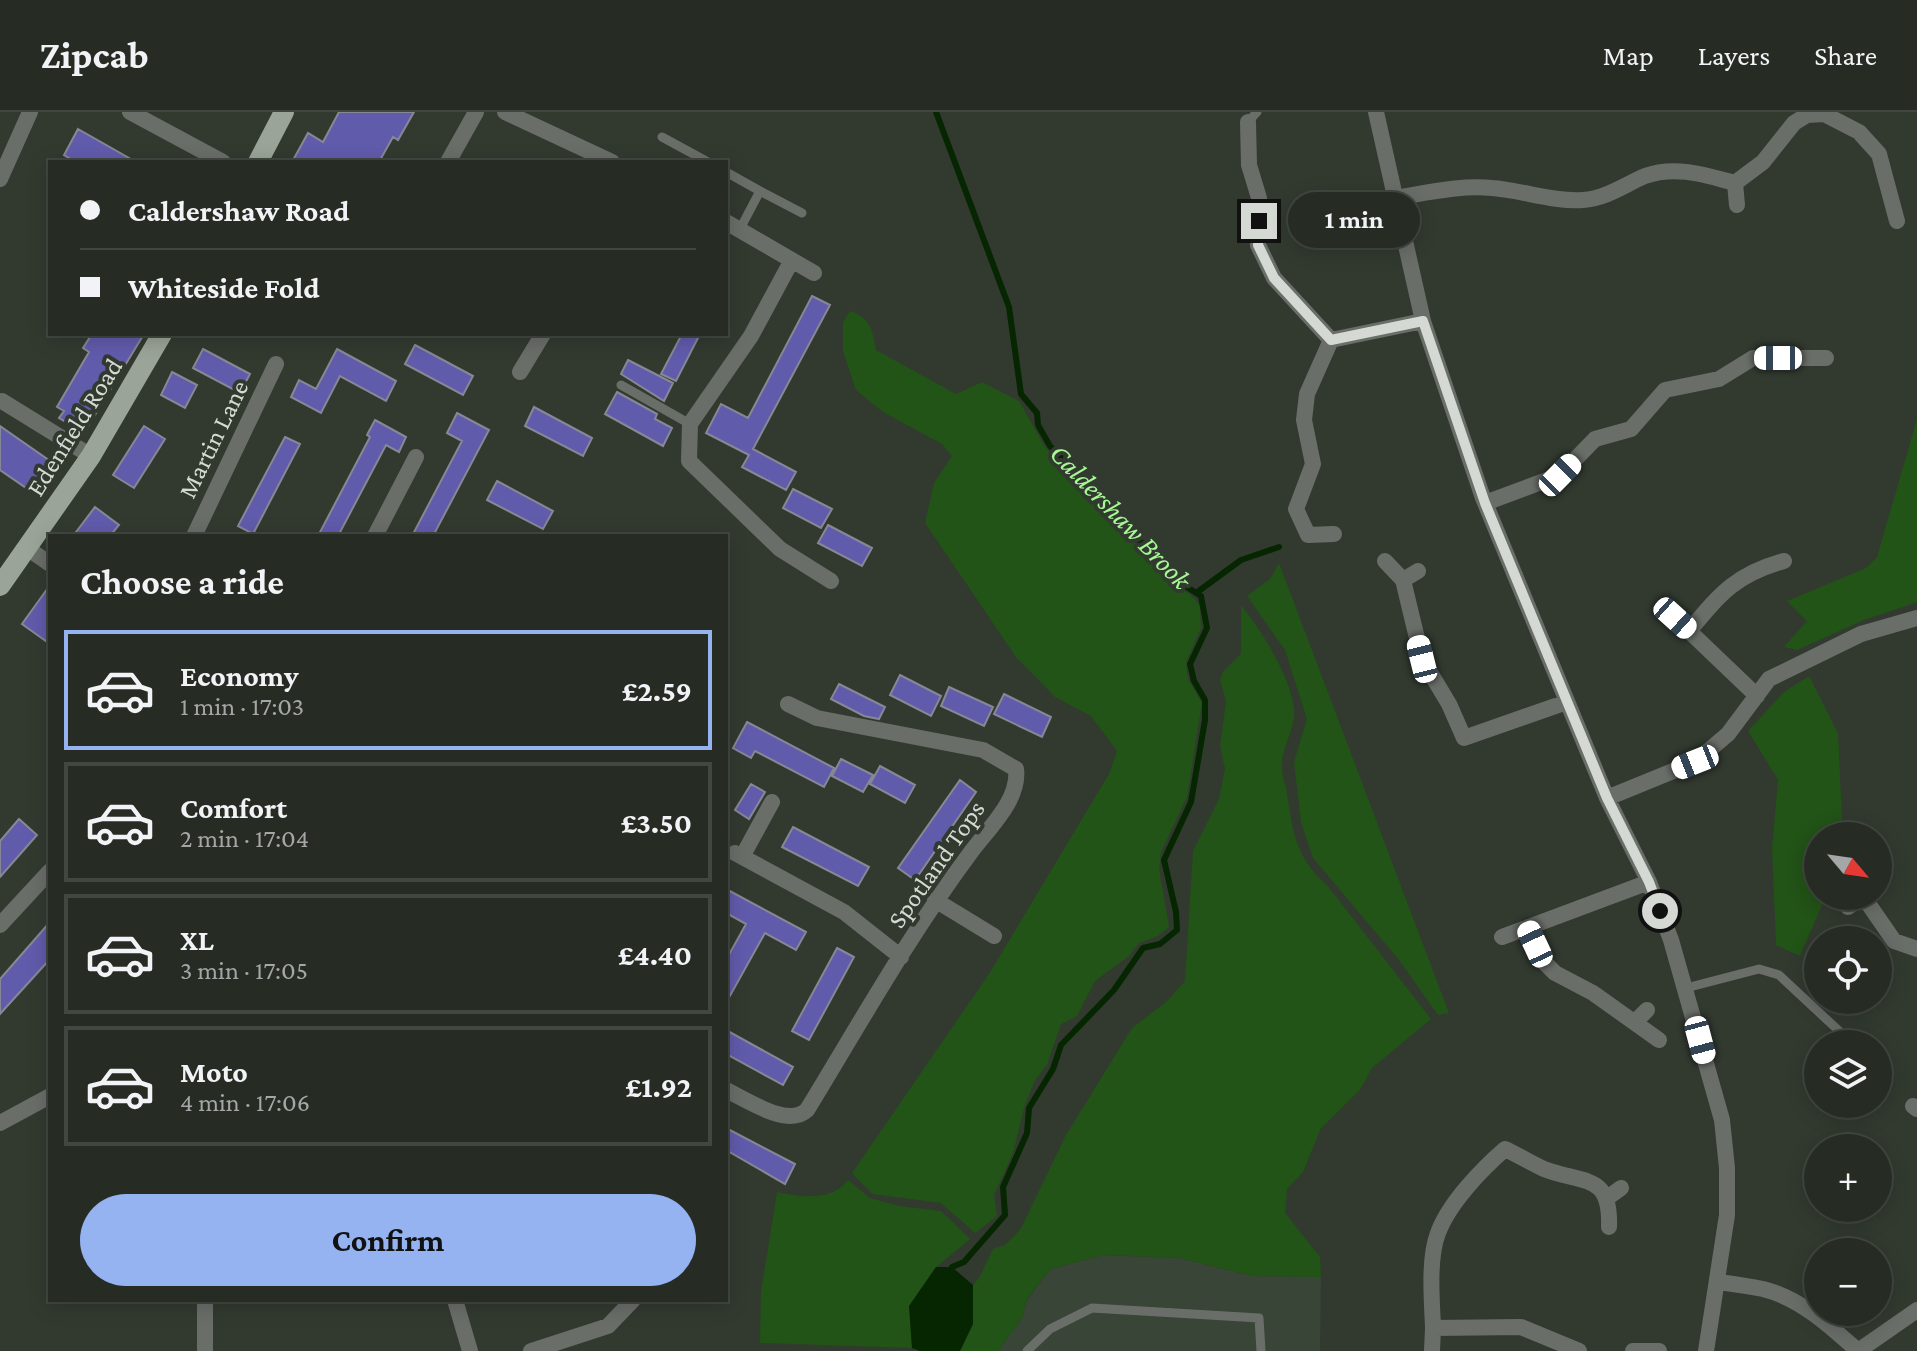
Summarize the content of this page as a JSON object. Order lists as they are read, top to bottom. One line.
{"streets":{"main road":["Edenfield Road"],"street":["Martin Lane","Spotland Tops"]},"water":["Caldershaw Brook"],"north":"bottom right","page":{"header":"Zipcab","nav":["Map","Layers","Share"],"banner":["Caldershaw Road","Whiteside Fold"],"bubble":"1 min","heading":"Choose a ride","list":[{"name":"Economy","note":"1 min · 17:03","value":"£2.59"},{"name":"Comfort","note":"2 min · 17:04","value":"£3.50"},{"name":"XL","note":"3 min · 17:05","value":"£4.40"},{"name":"Moto","note":"4 min · 17:06","value":"£1.92"}],"map_buttons":["+","−"],"buttons":"Confirm"}}
